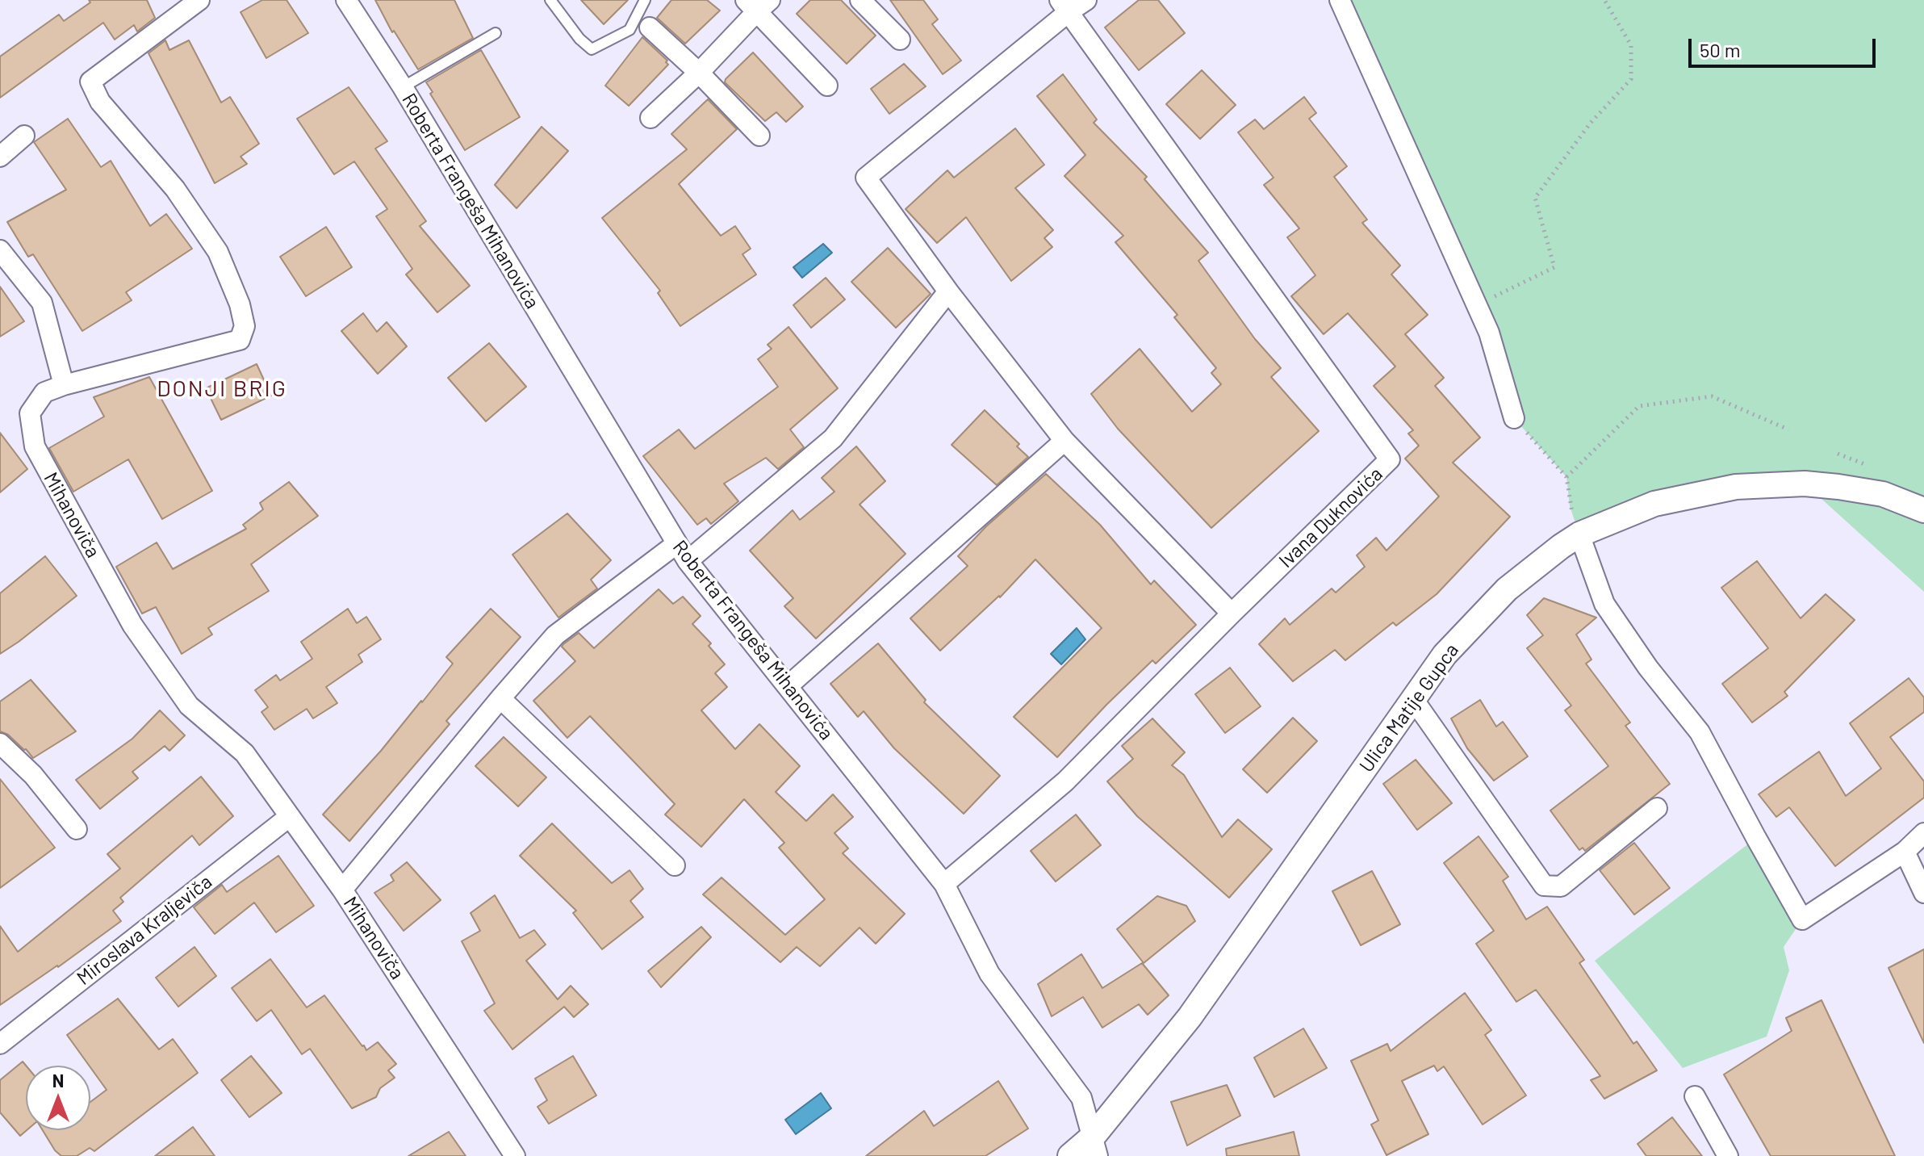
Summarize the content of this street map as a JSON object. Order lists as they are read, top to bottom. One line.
{"streets":{"street":["Roberta Frangeša Mihanovića","Mihanoviča","Ivana Duknovića","Ulica Matije Gupca","Miroslava Kraljeviča"]},"crossings":[["Roberta Frangeša Mihanovića","Ivana Duknovića"],["Roberta Frangeša Mihanovića","Ulica Matije Gupca"],["Mihanoviča","Miroslava Kraljeviča"]],"districts":["DONJI BRIG"],"scale_bar":"50 m","north":"top"}
